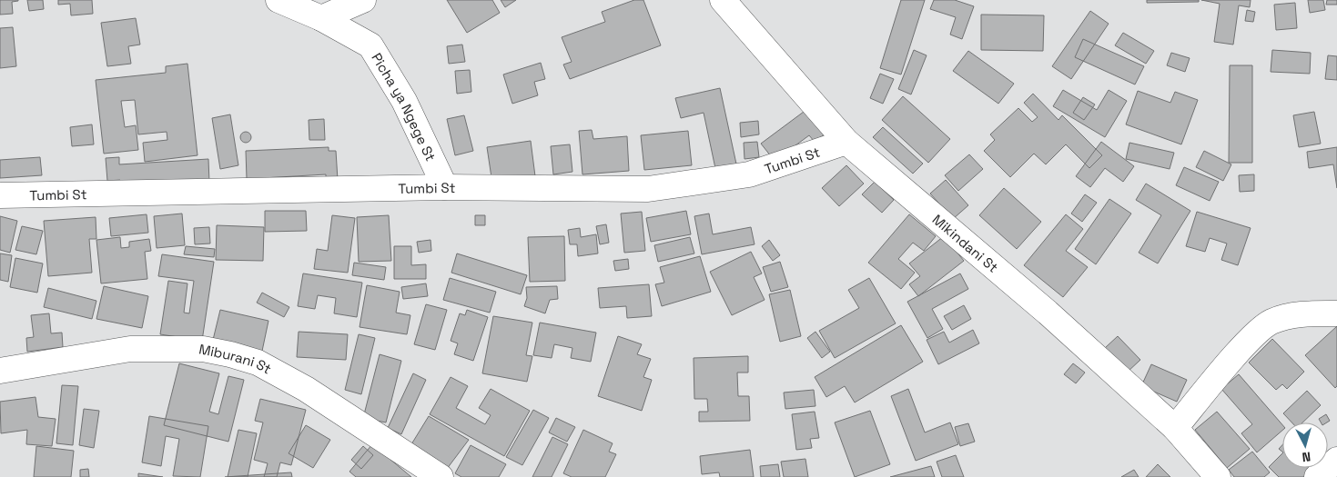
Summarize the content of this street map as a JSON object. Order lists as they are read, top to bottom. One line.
{"streets":{"street":["Picha ya Ngege St","Tumbi St","Mikindani St","Miburani St"]},"crossings":[["Picha ya Ngege St","Tumbi St"],["Tumbi St","Mikindani St"]],"north":"bottom"}
